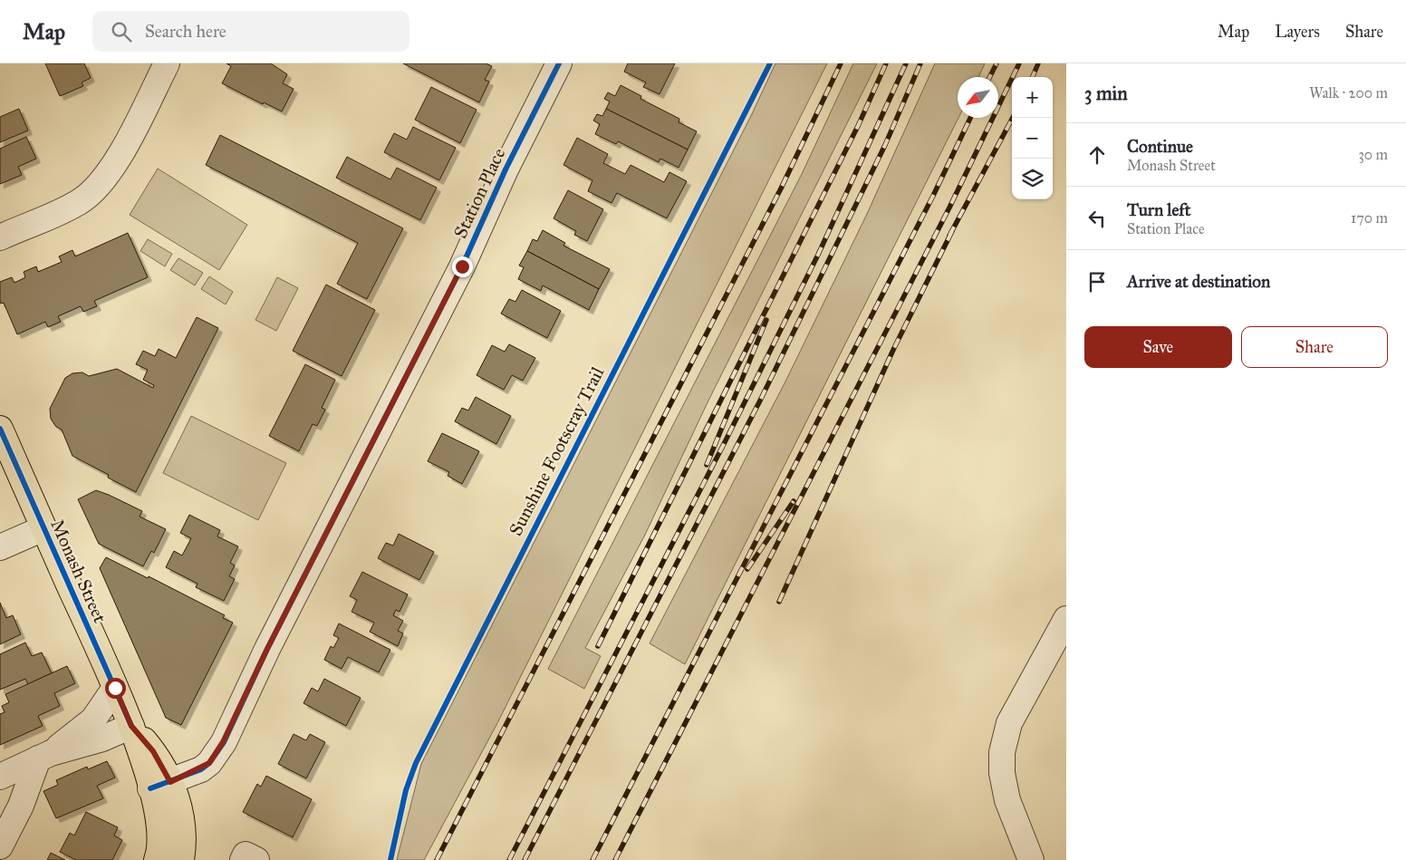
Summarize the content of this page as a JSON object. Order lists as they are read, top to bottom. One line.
{"streets":{"main road":["Monash Street"],"street":["Station Place"],"cycle path":["Sunshine Footscray Trail"]},"crossings":[["Station Place","Monash Street"]],"north":"bottom left","page":{"header":"Map","search":"Search here","nav":["Map","Layers","Share"],"heading":["3 min","Walk · 200 m"],"map_buttons":["+","−"],"list":[["Continue","Monash Street","30 m"],["Turn left","Station Place","170 m"],"Arrive at destination"],"buttons":["Save","Share"]}}
